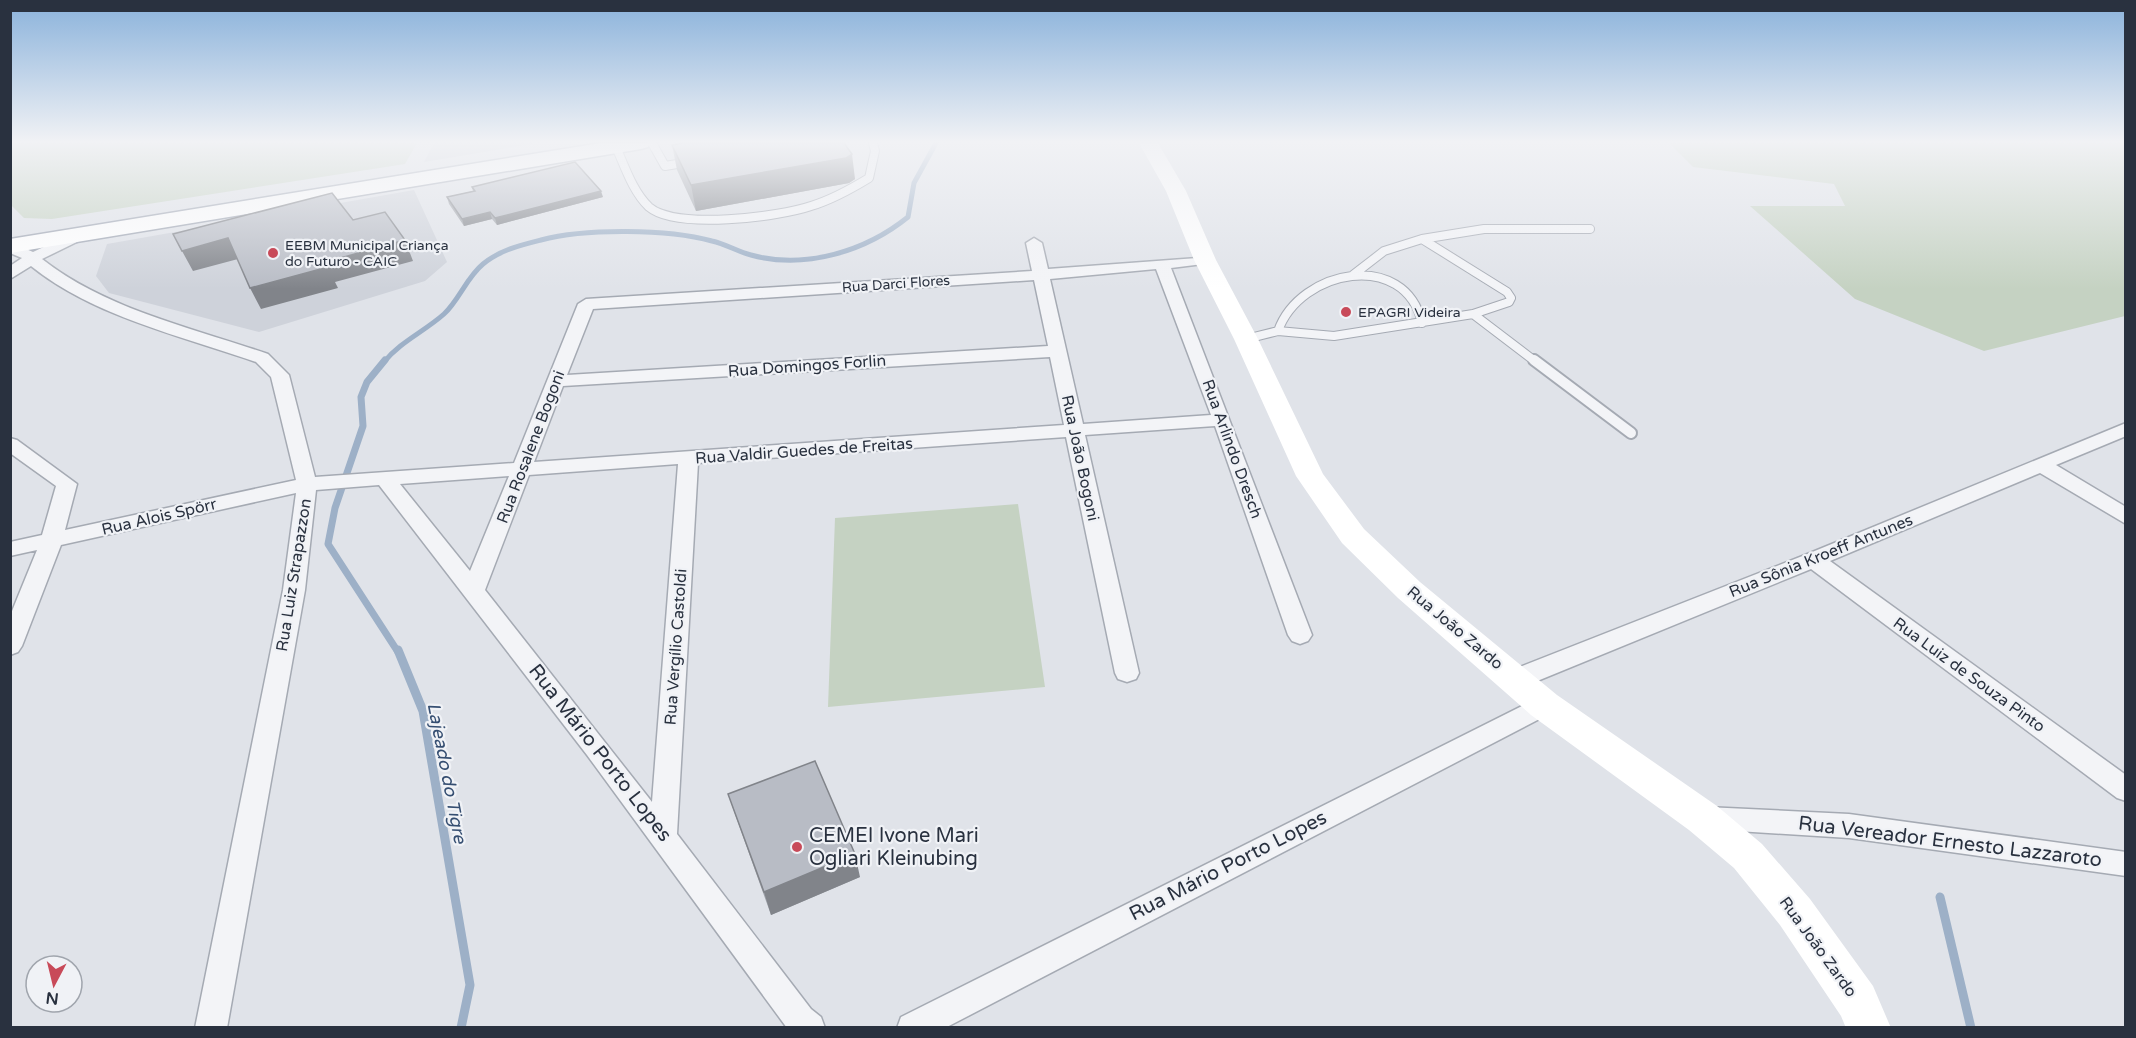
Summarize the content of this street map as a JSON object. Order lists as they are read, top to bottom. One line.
{"streets":{"main road":["Rua João Zardo"],"street":["Rua Darci Flores","Rua Domingos Forlin","Rua Rosalene Bogoni","Rua Arlindo Dresch","Rua Valdir Guedes de Freitas","Rua João Bogoni","Rua Alois Spörr","Rua Sônia Kroeff Antunes","Rua Luiz Strapazzon","Rua Vergílio Castoldi","Rua Luiz de Souza Pinto","Rua Mário Porto Lopes","Rua Vereador Ernesto Lazzaroto"]},"crossings":[["Rua Darci Flores","Rua Rosalene Bogoni"],["Rua Darci Flores","Rua Arlindo Dresch"],["Rua Darci Flores","Rua João Bogoni"],["Rua Darci Flores","Rua João Zardo"],["Rua Domingos Forlin","Rua Rosalene Bogoni"],["Rua Domingos Forlin","Rua João Bogoni"],["Rua Rosalene Bogoni","Rua Valdir Guedes de Freitas"],["Rua Rosalene Bogoni","Rua Mário Porto Lopes"],["Rua Arlindo Dresch","Rua Valdir Guedes de Freitas"],["Rua Valdir Guedes de Freitas","Rua João Bogoni"],["Rua Valdir Guedes de Freitas","Rua Alois Spörr"],["Rua Valdir Guedes de Freitas","Rua Vergílio Castoldi"],["Rua Valdir Guedes de Freitas","Rua Mário Porto Lopes"],["Rua Alois Spörr","Rua Luiz Strapazzon"],["Rua Alois Spörr","Rua Mário Porto Lopes"],["Rua Sônia Kroeff Antunes","Rua João Zardo"],["Rua Sônia Kroeff Antunes","Rua Luiz de Souza Pinto"],["Rua João Zardo","Rua Mário Porto Lopes"],["Rua João Zardo","Rua Vereador Ernesto Lazzaroto"],["Rua Vergílio Castoldi","Rua Mário Porto Lopes"]],"water":["Lajeado do Tigre"],"places":["EEBM Municipal Criança do Futuro - CAIC","EPAGRI Videira","CEMEI Ivone Mari Ogliari Kleinubing"],"north":"bottom"}
